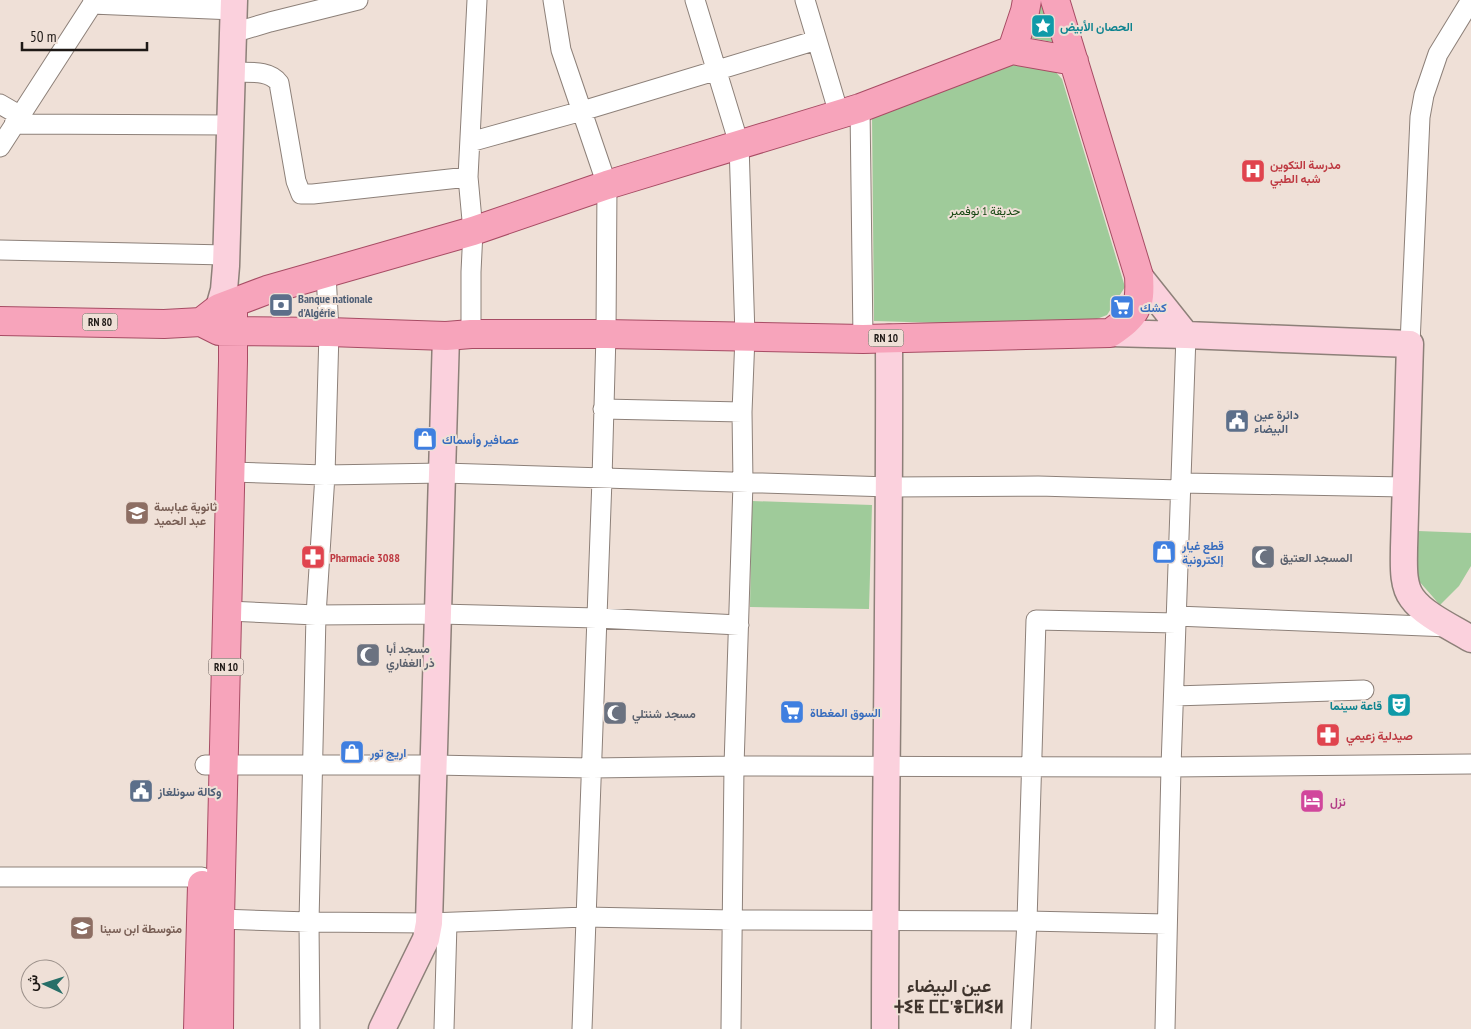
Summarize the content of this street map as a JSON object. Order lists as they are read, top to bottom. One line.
{"streets":{"main road":["RN 80","RN 10"]},"crossings":[["RN 80","RN 10"]],"districts":["عين البيضاء ⵜⵉⵟ ⵎⵎ'ⴻⵎⵍⵉⵍ"],"parks":["حديقة 1 نوفمبر"],"places":{"place":["الحصان الأبيض"],"hospital":["مدرسة التكوين شبه الطبي"],"bank":["Banque nationale d'Algérie"],"supermarket":["كشك","السوق المغطاة"],"public building":["دائرة عين البيضاء","وكالة سونلغاز"],"shop":["عصافير وأسماك","قطع غيار إلكترونية","اريج تور"],"school or university":["ثانوية عبابسة عبد الحميد","متوسطة ابن سينا"],"pharmacy":["Pharmacie 3088","صيدلية زعيمي"],"mosque":["المسجد العتيق","مسجد أبا ذر الغفاري","مسجد شنتلي"],"theatre":["قاعة سينما"],"hotel":["نزل"]},"scale_bar":"50 m","north":"left"}
